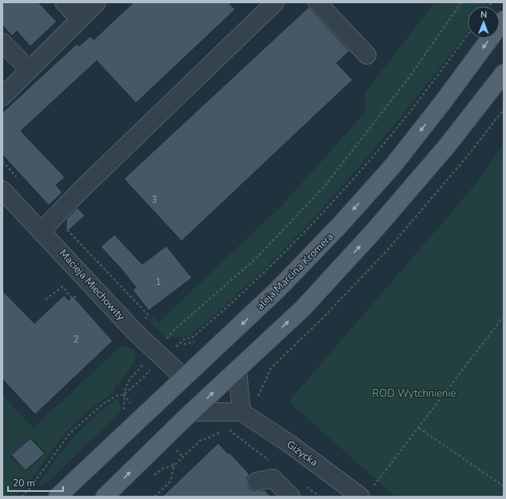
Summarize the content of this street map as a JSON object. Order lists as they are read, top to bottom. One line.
{"streets":{"main road":["aleja Marcina Kromera"],"street":["Macieja Miechowity","Giżycka"]},"crossings":[["aleja Marcina Kromera","Macieja Miechowity"]],"parks":["ROD Wytchnienie"],"house_numbers":["3","1","2"],"scale_bar":"20 m","north":"top"}
